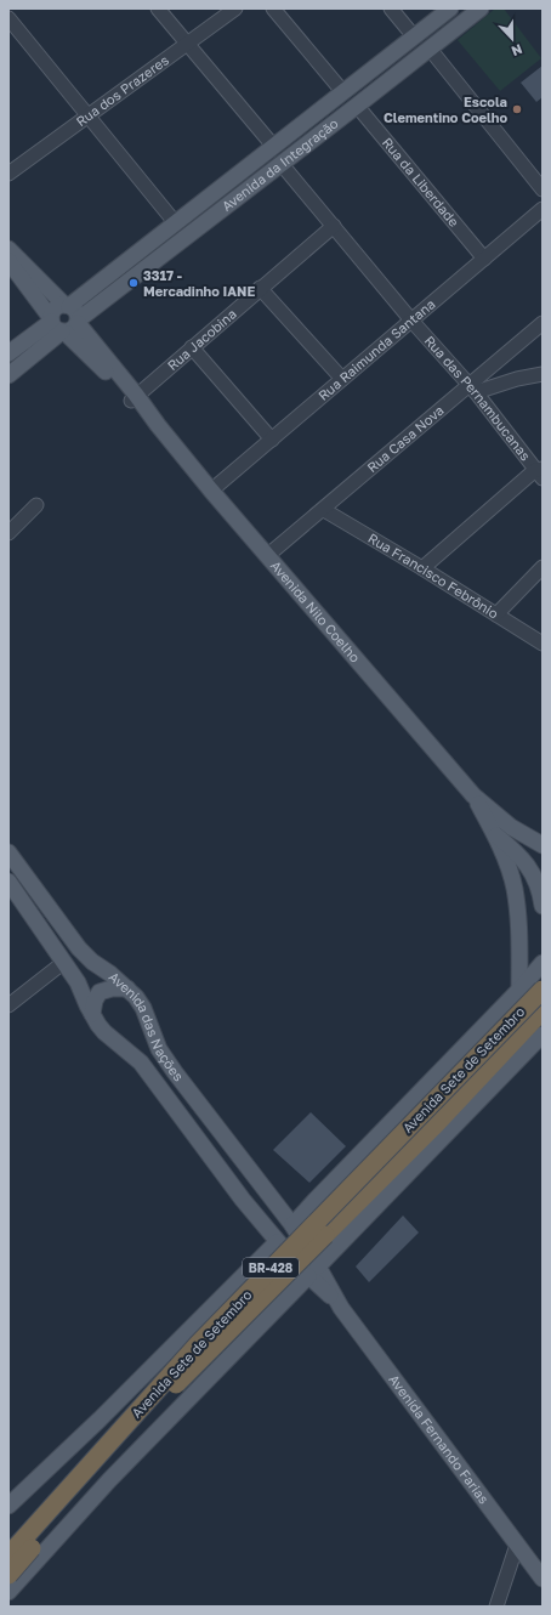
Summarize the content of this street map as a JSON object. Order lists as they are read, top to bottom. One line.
{"streets":{"highway":["Avenida Sete de Setembro","BR-428"],"main road":["Avenida da Integração","Avenida Nilo Coelho","Avenida das Nações","Avenida Fernando Farias"],"street":["Rua dos Prazeres","Rua da Liberdade","Rua Jacobina","Rua Raimunda Santana","Rua das Pernambucanas","Rua Casa Nova","Rua Francisco Febrônio"]},"crossings":[["Avenida da Integração","Rua da Liberdade"],["Avenida da Integração","Rua das Pernambucanas"],["Avenida da Integração","Avenida Nilo Coelho"],["Rua da Liberdade","Rua Raimunda Santana"],["Rua Jacobina","Rua das Pernambucanas"],["Rua Jacobina","Avenida Nilo Coelho"],["Rua Raimunda Santana","Rua das Pernambucanas"],["Rua Raimunda Santana","Avenida Nilo Coelho"],["Rua das Pernambucanas","Rua Casa Nova"],["Rua Casa Nova","Rua Francisco Febrônio"],["Rua Casa Nova","Avenida Nilo Coelho"],["Avenida das Nações","Avenida Sete de Setembro"],["Avenida das Nações","Avenida Fernando Farias"],["Avenida Sete de Setembro","Avenida Fernando Farias"]],"places":["Escola Clementino Coelho","3317 - Mercadinho IANE"],"north":"bottom"}
